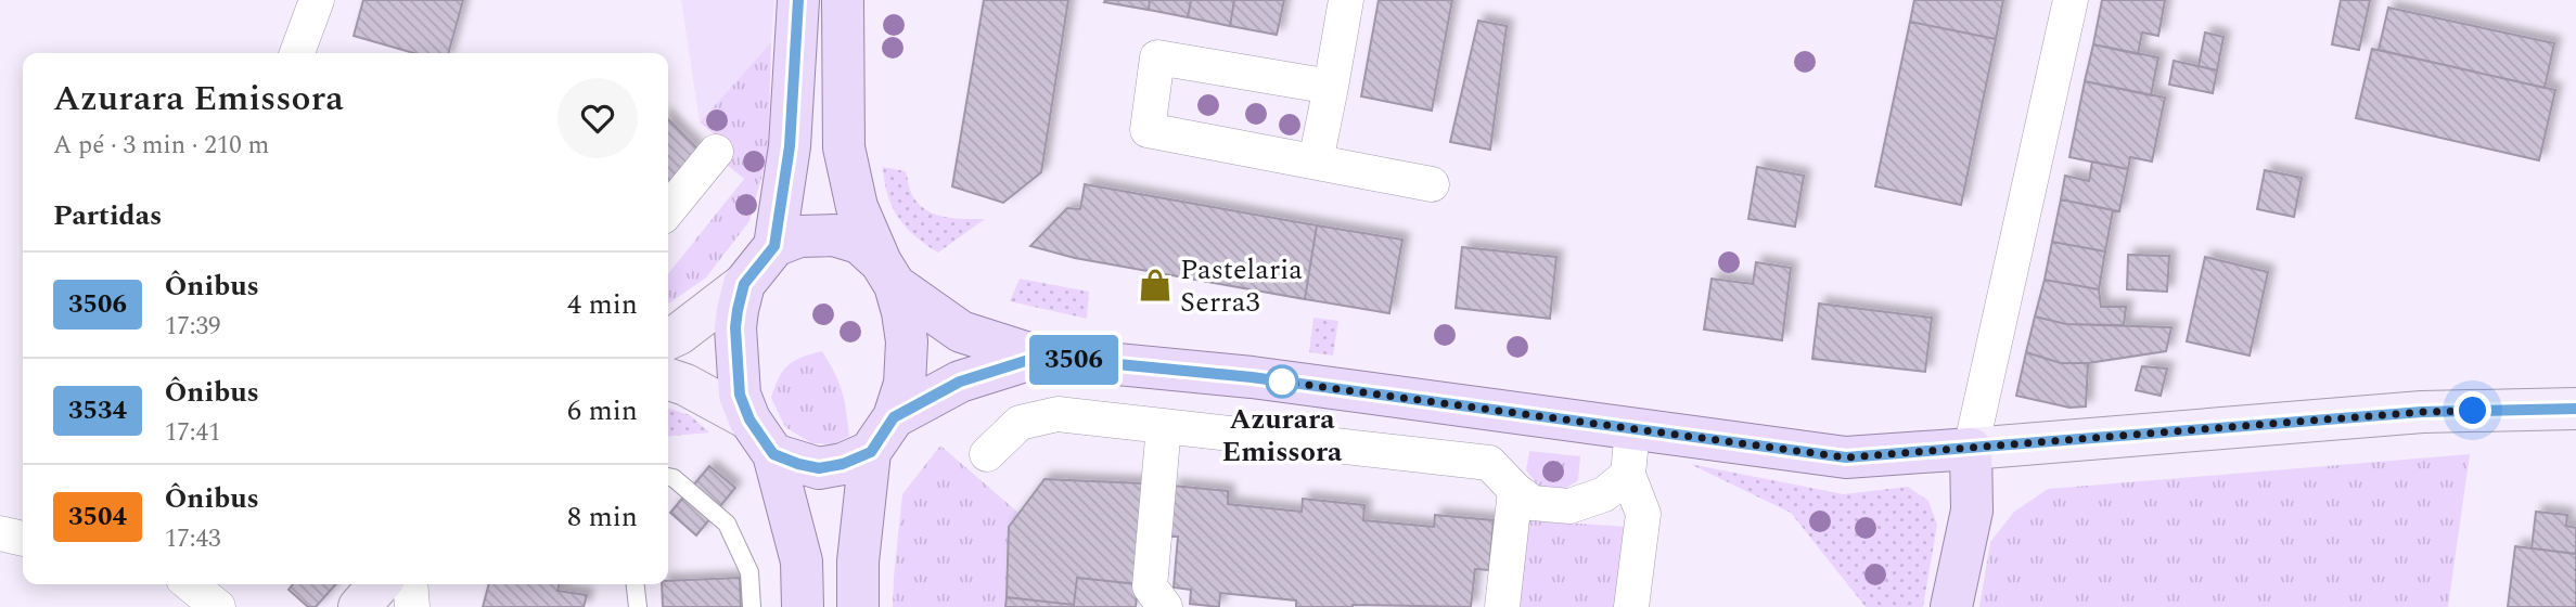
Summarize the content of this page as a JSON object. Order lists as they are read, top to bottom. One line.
{"places":{"shop":["Pastelaria Serra3"],"other":["Azurara Emissora"]},"lines":["bus line 3506"],"page":{"on_map":"3506","heading":[["Azurara Emissora","A pé · 3 min · 210 m"],"Partidas"],"list":[{"mark":"3506","name":"Ônibus","note":"17:39","value":"4 min"},{"mark":"3534","name":"Ônibus","note":"17:41","value":"6 min"},{"mark":"3504","name":"Ônibus","note":"17:43","value":"8 min"}]}}
